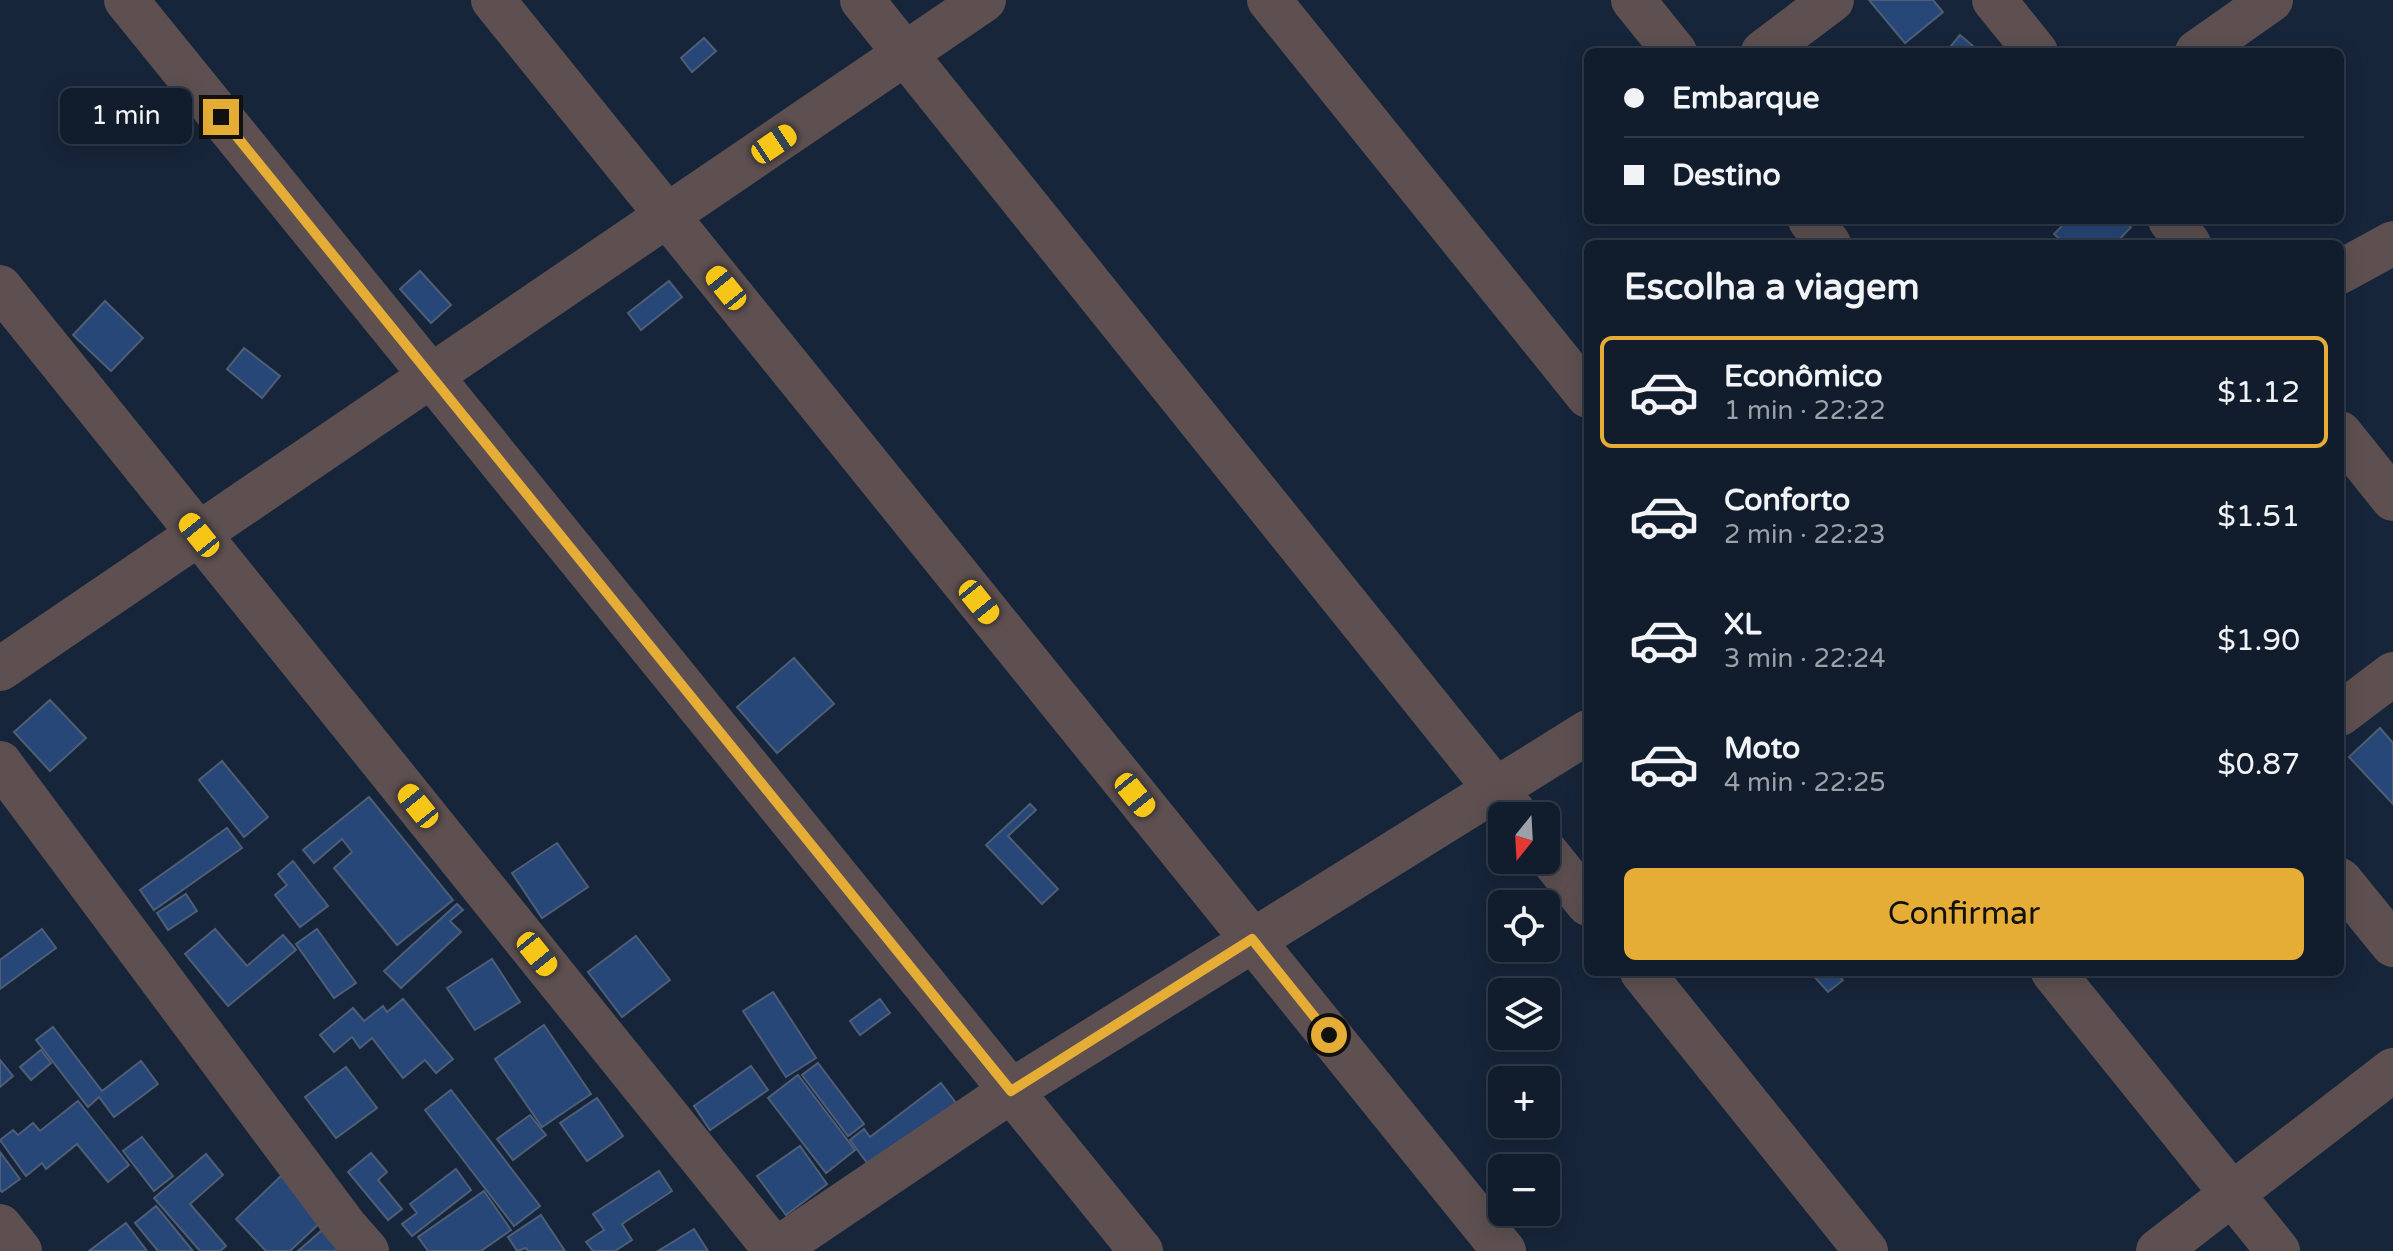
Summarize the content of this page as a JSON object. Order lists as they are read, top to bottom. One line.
{"north":"bottom","page":{"banner":["Embarque","Destino"],"bubble":"1 min","heading":"Escolha a viagem","list":[{"name":"Econômico","note":"1 min · 22:22","value":"$1.12"},{"name":"Conforto","note":"2 min · 22:23","value":"$1.51"},{"name":"XL","note":"3 min · 22:24","value":"$1.90"},{"name":"Moto","note":"4 min · 22:25","value":"$0.87"}],"map_buttons":["+","−"],"buttons":"Confirmar"}}
